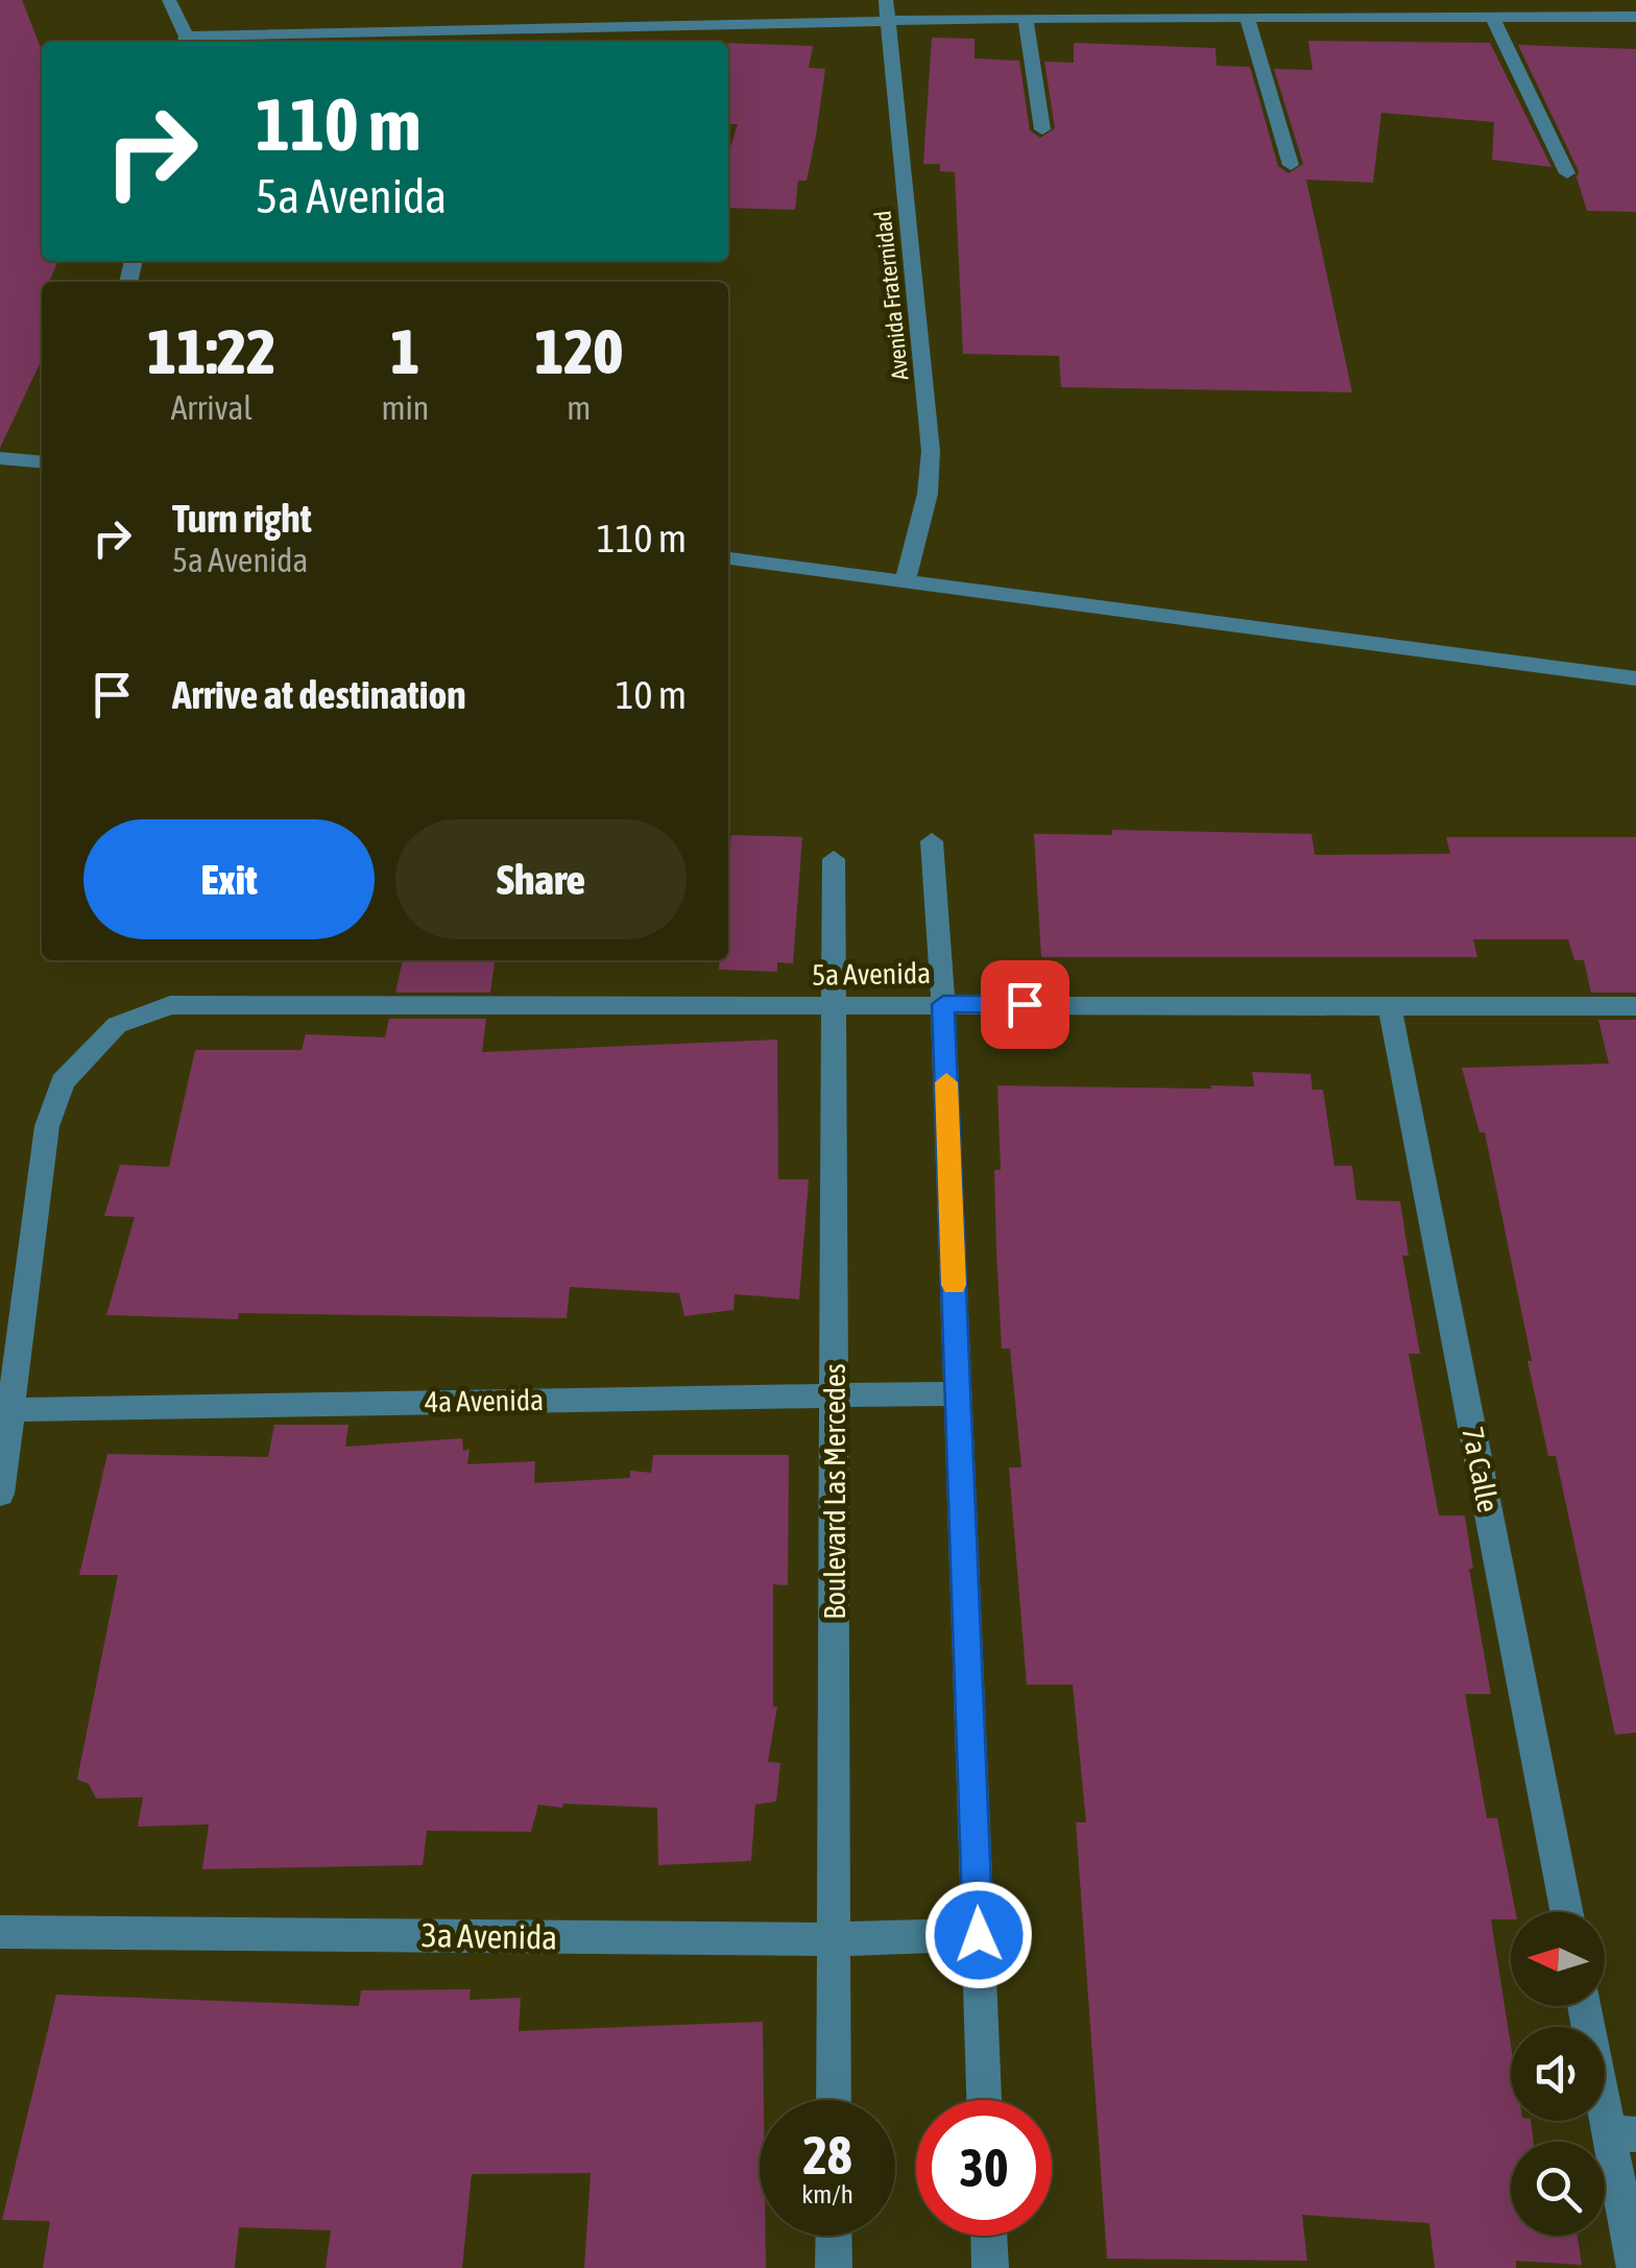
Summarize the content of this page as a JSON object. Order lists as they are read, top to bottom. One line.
{"streets":{"street":["Avenida Fraternidad","5a Avenida","4a Avenida","7a Calle","Boulevard Las Mercedes","3a Avenida"]},"crossings":[["5a Avenida","4a Avenida"],["5a Avenida","7a Calle"],["5a Avenida","Boulevard Las Mercedes"],["4a Avenida","Boulevard Las Mercedes"],["Boulevard Las Mercedes","3a Avenida"]],"north":"left","page":{"turn":["110 m","5a Avenida"],"eta":["11:22","Arrival","1","min","120","m"],"list":[{"name":"Turn right","note":"5a Avenida","value":"110 m"},{"name":"Arrive at destination","value":"10 m"}],"buttons":["Exit","Share"],"speed":"28 km/h","limit":"30"}}
